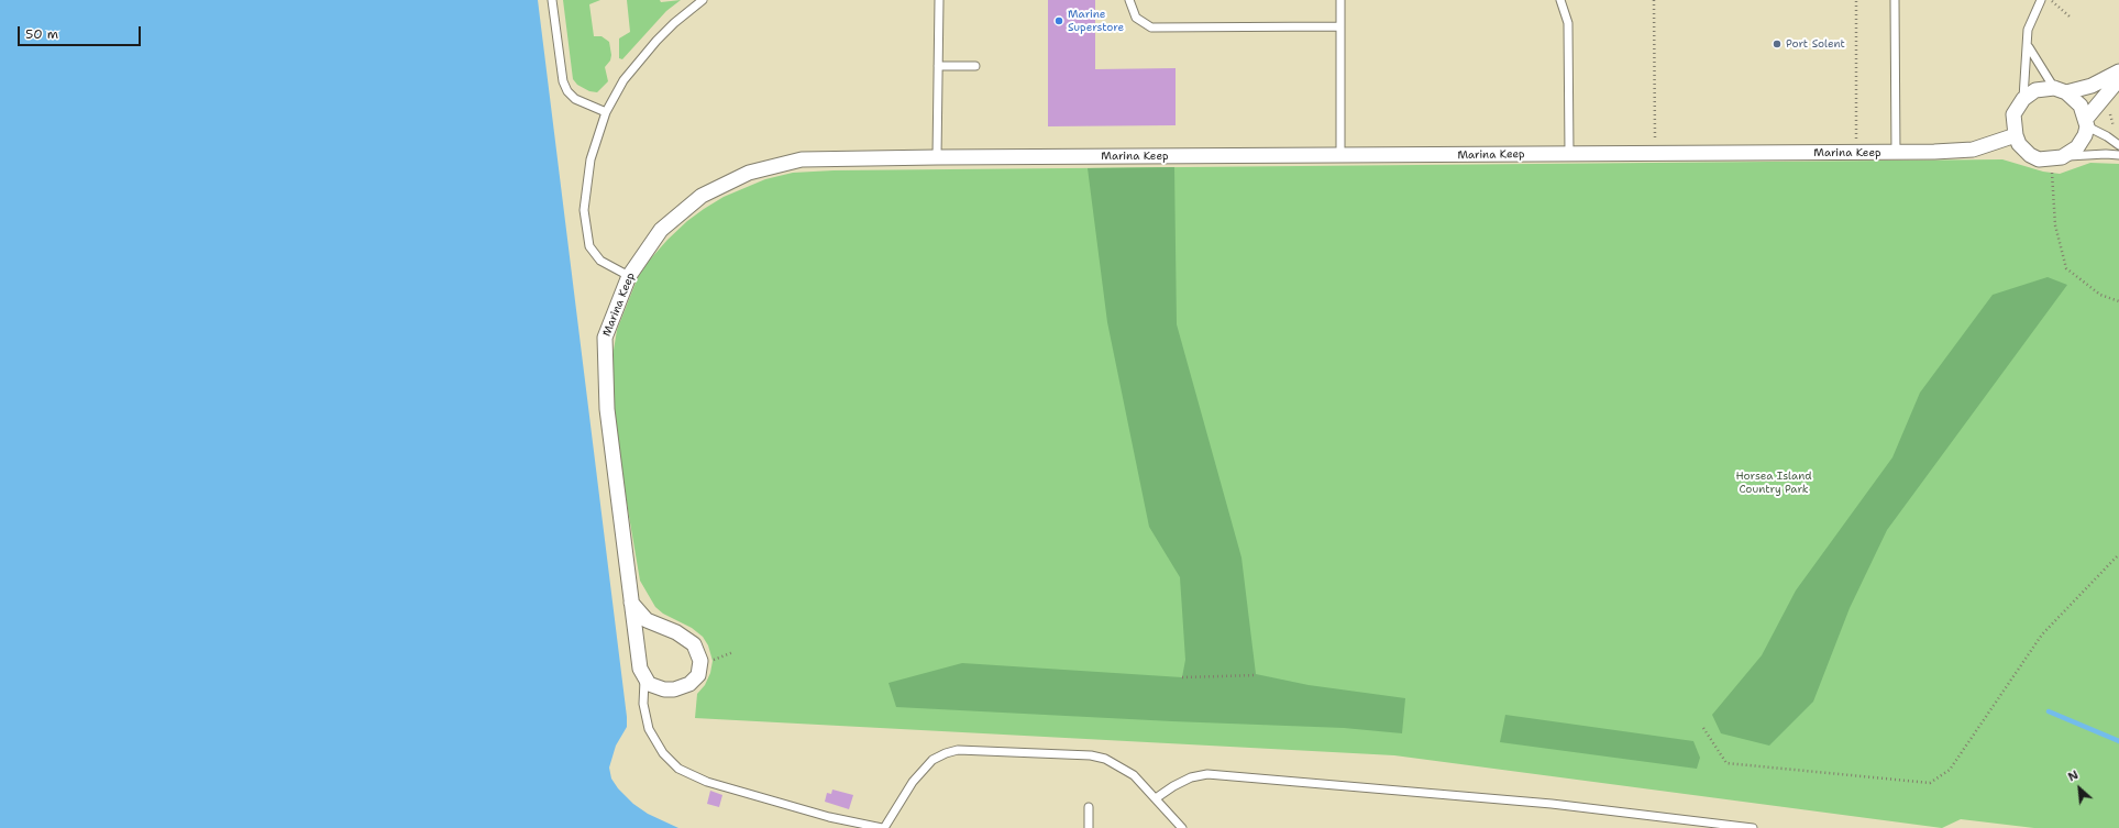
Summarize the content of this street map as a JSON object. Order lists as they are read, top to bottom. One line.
{"streets":{"street":["Marina Keep"]},"parks":["Horsea Island Country Park"],"places":["Marine Superstore","Port Solent"],"scale_bar":"50 m","north":"top left"}
